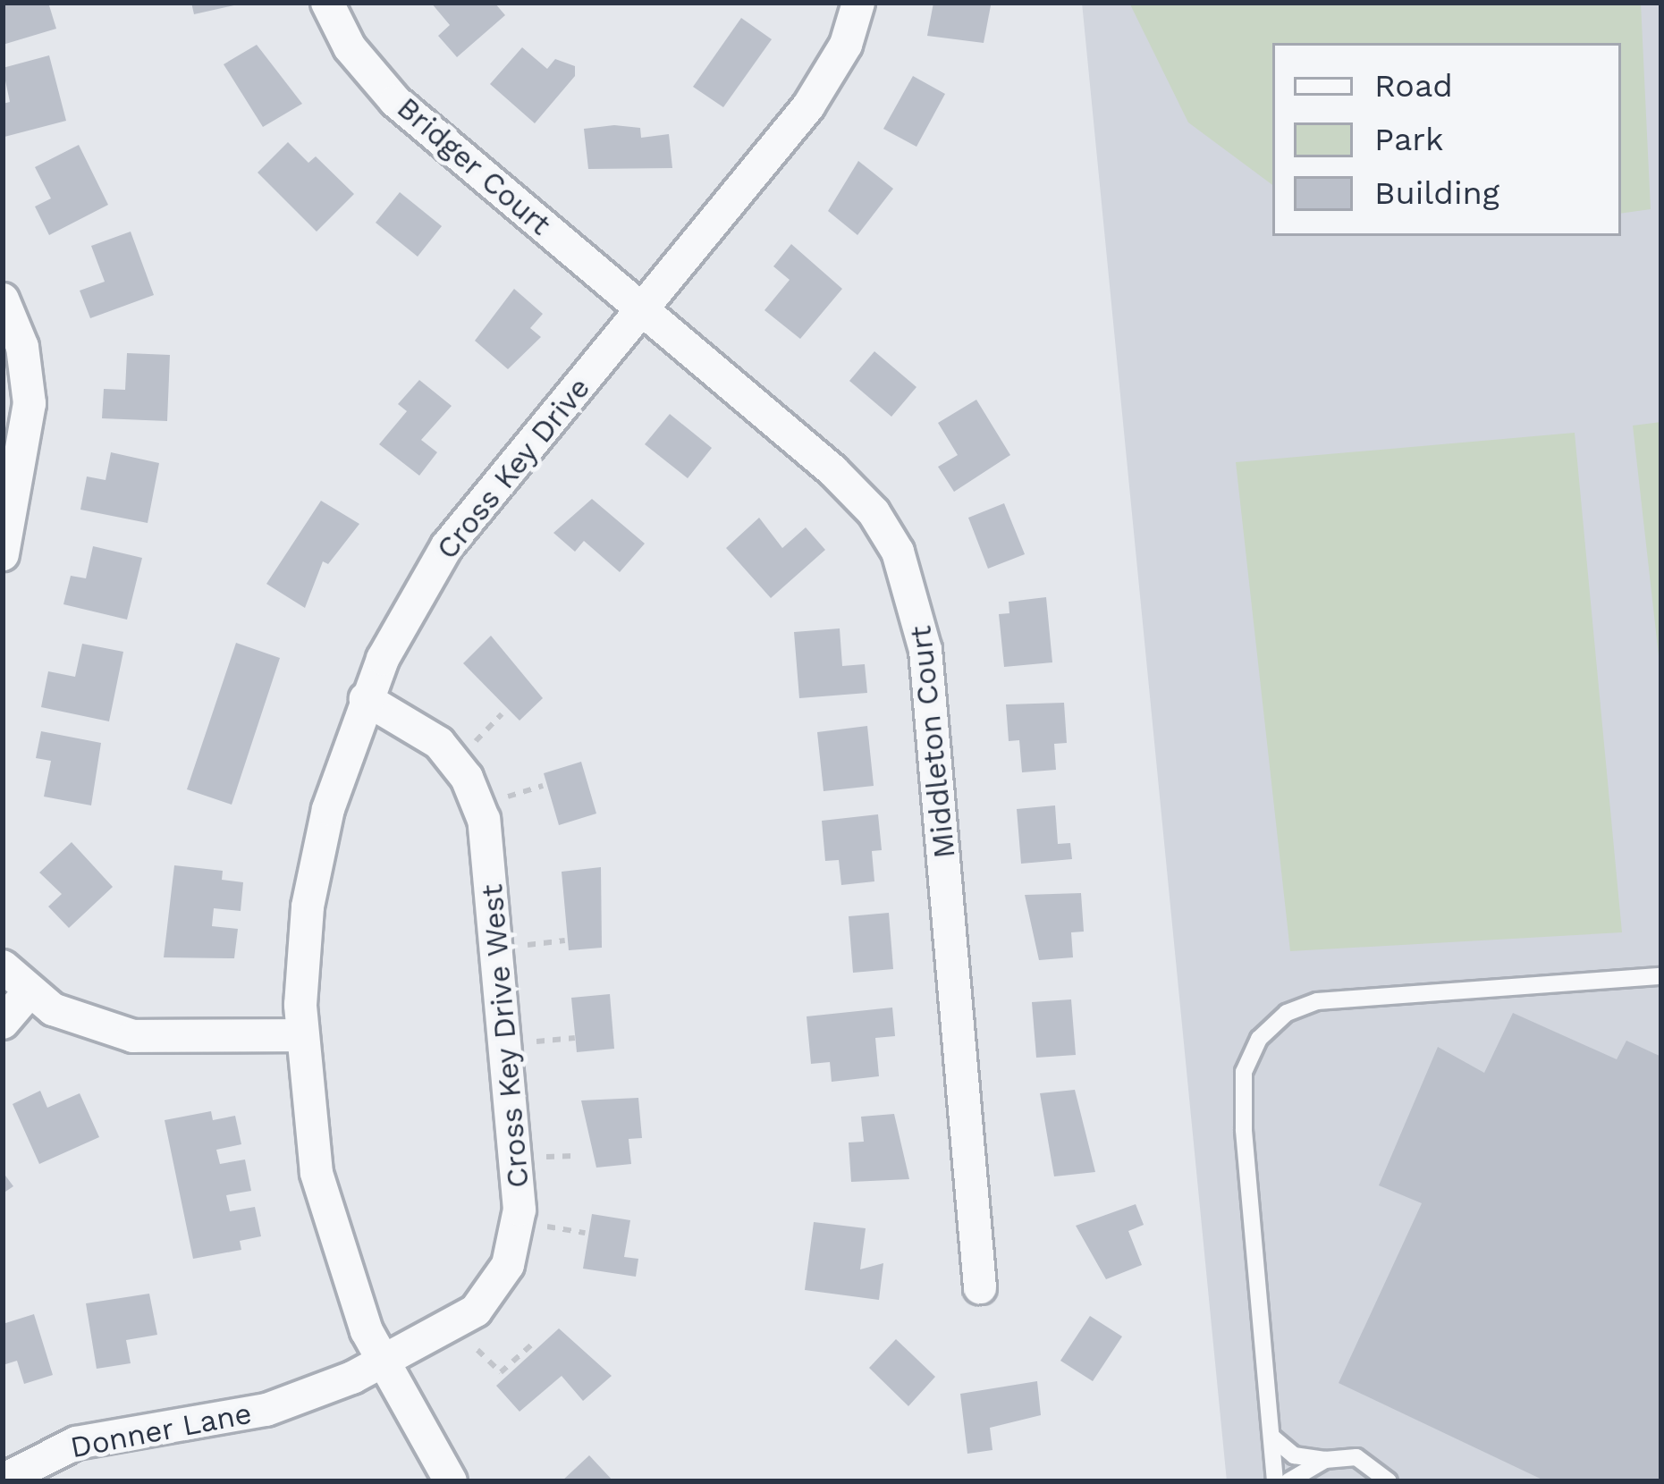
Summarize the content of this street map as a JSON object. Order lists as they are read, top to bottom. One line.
{"streets":{"street":["Bridger Court","Cross Key Drive","Middleton Court","Cross Key Drive West","Donner Lane"]},"crossings":[["Bridger Court","Cross Key Drive"],["Bridger Court","Middleton Court"],["Cross Key Drive","Middleton Court"],["Cross Key Drive","Cross Key Drive West"],["Cross Key Drive","Donner Lane"],["Cross Key Drive West","Donner Lane"]],"legend":["Road","Park","Building"]}
